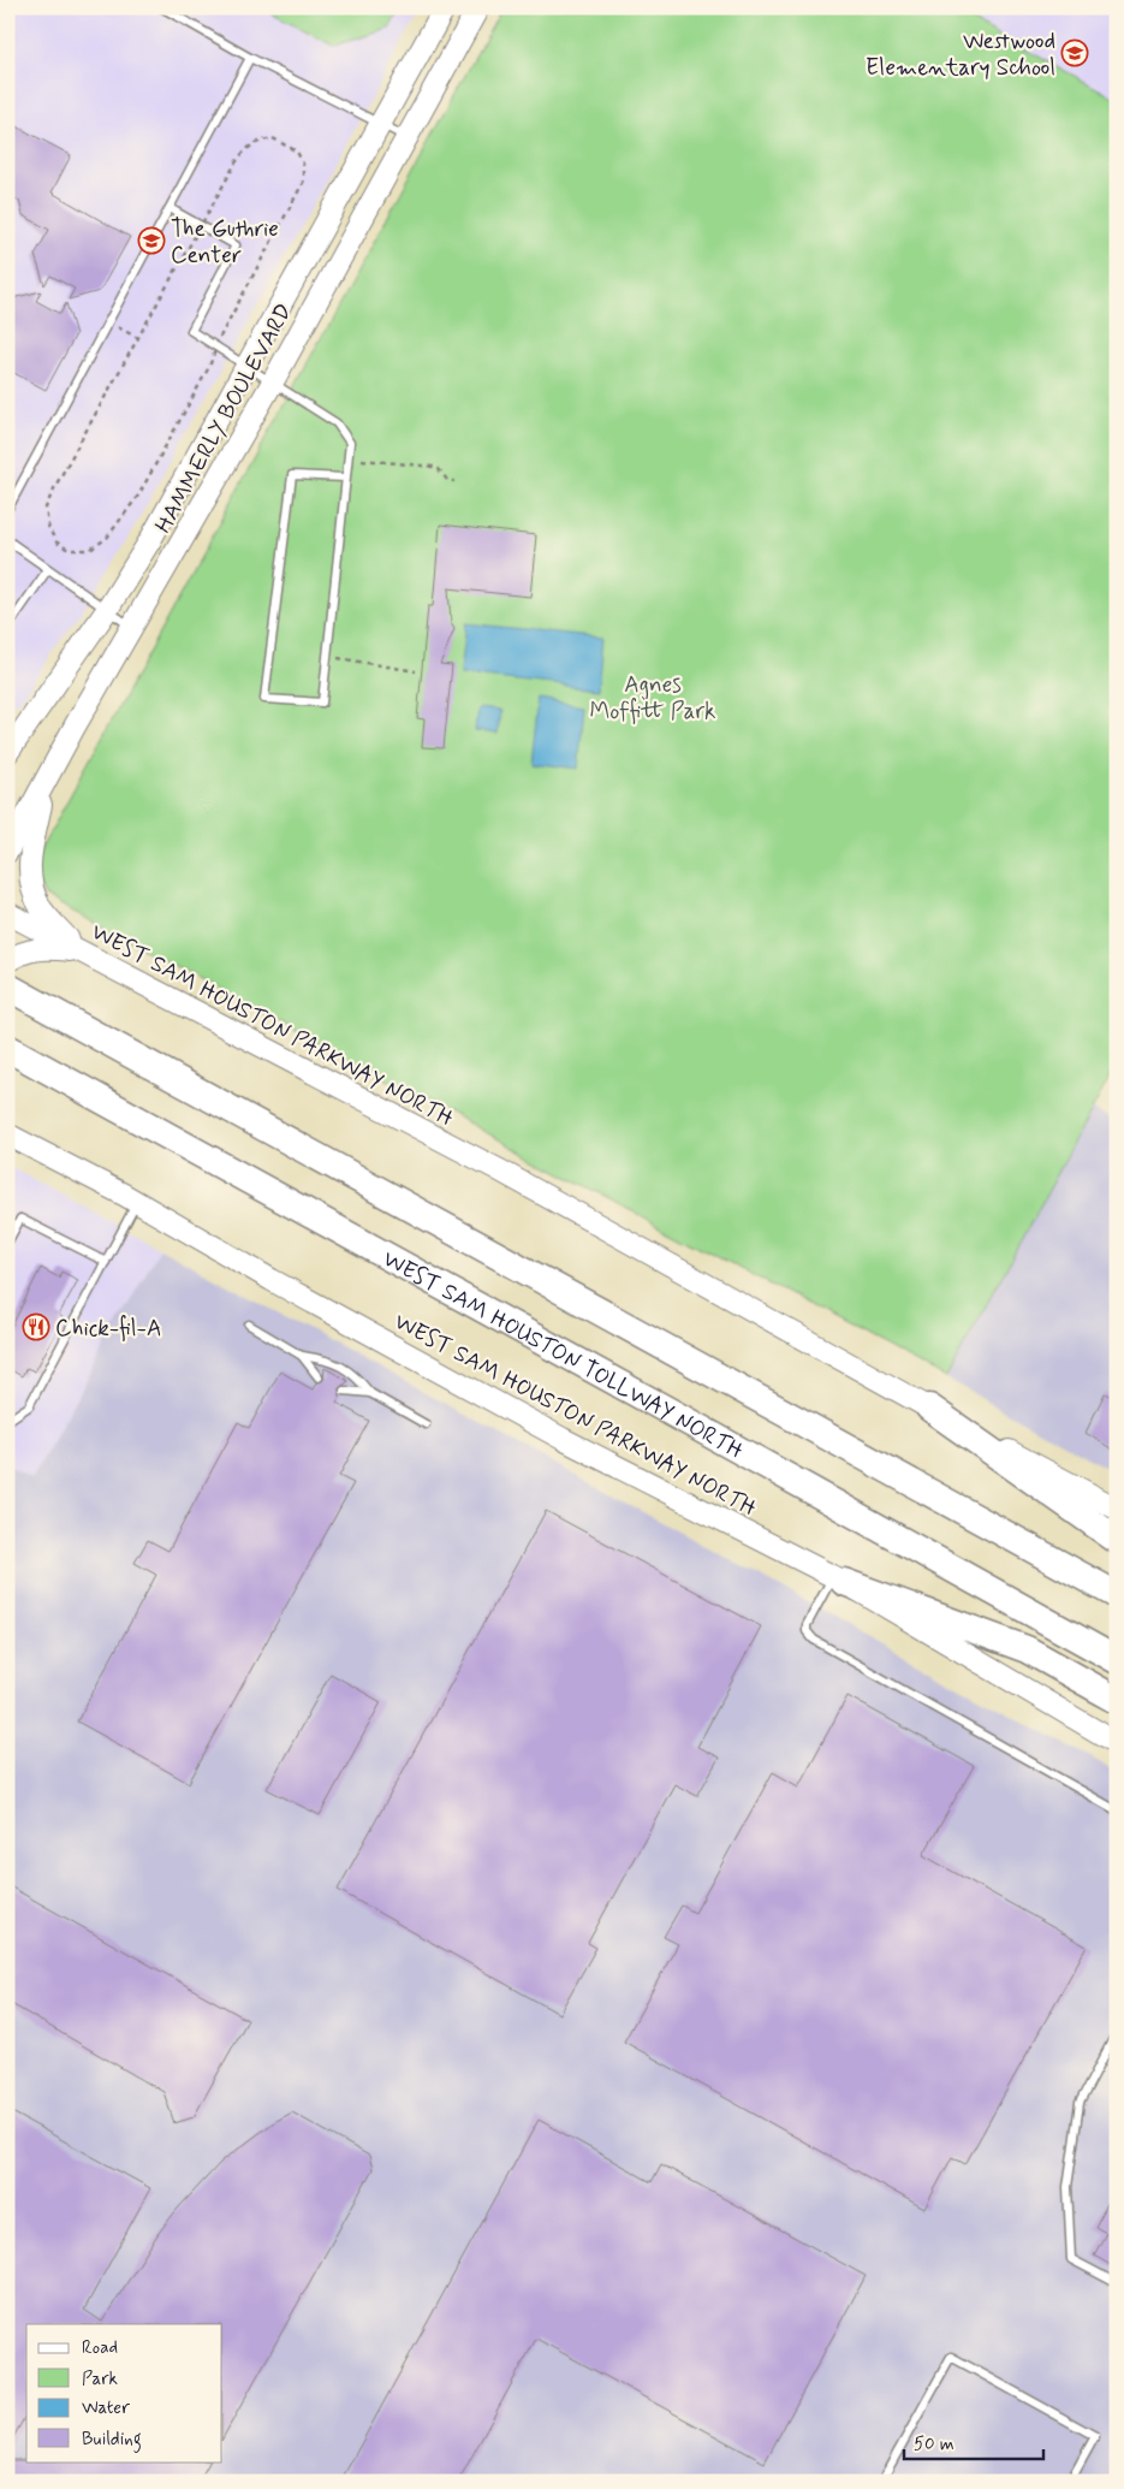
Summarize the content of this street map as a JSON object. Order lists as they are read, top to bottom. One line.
{"streets":{"highway":["WEST SAM HOUSTON TOLLWAY NORTH"],"main road":["HAMMERLY BOULEVARD","WEST SAM HOUSTON PARKWAY NORTH"]},"parks":["Agnes Moffitt Park"],"places":{"school or university":["Westwood Elementary School","The Guthrie Center"],"restaurant":["Chick-fil-A"]},"legend":["Road","Park","Water","Building"],"scale_bar":"50 m"}
